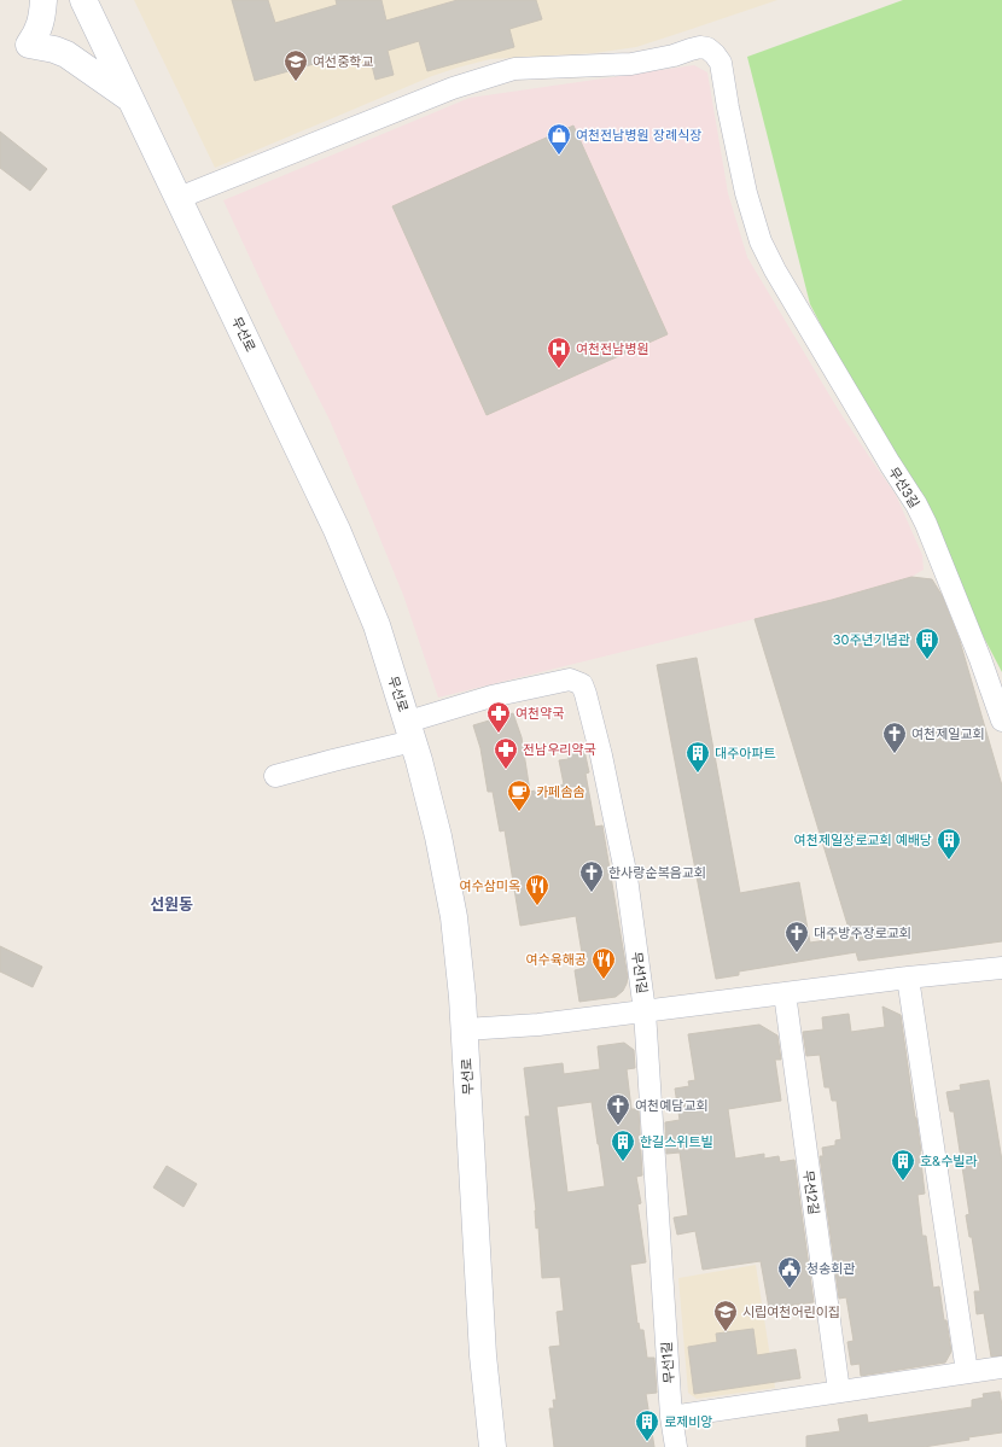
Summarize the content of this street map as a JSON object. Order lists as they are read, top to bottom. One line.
{"streets":{"street":["무선로","무선3길","무선1길","무선2길"]},"crossings":[["무선로","무선3길"],["무선로","무선1길"]],"districts":["선원동"],"places":{"school or university":["여선중학교","시립여천어린이집"],"shop":["여천전남병원 장례식장"],"hospital":["여천전남병원"],"building":["30주년기념관","대주아파트","여천제일장로교회 예배당","한길스위트빌","호&수빌라","로제비앙"],"pharmacy":["여천약국","전남우리약국"],"church":["여천제일교회","한사랑순복음교회","대주방주장로교회","여천예담교회"],"cafe":["카페솜솜"],"restaurant":["여수삼미옥","여수육해공"],"public building":["청송회관"]}}
